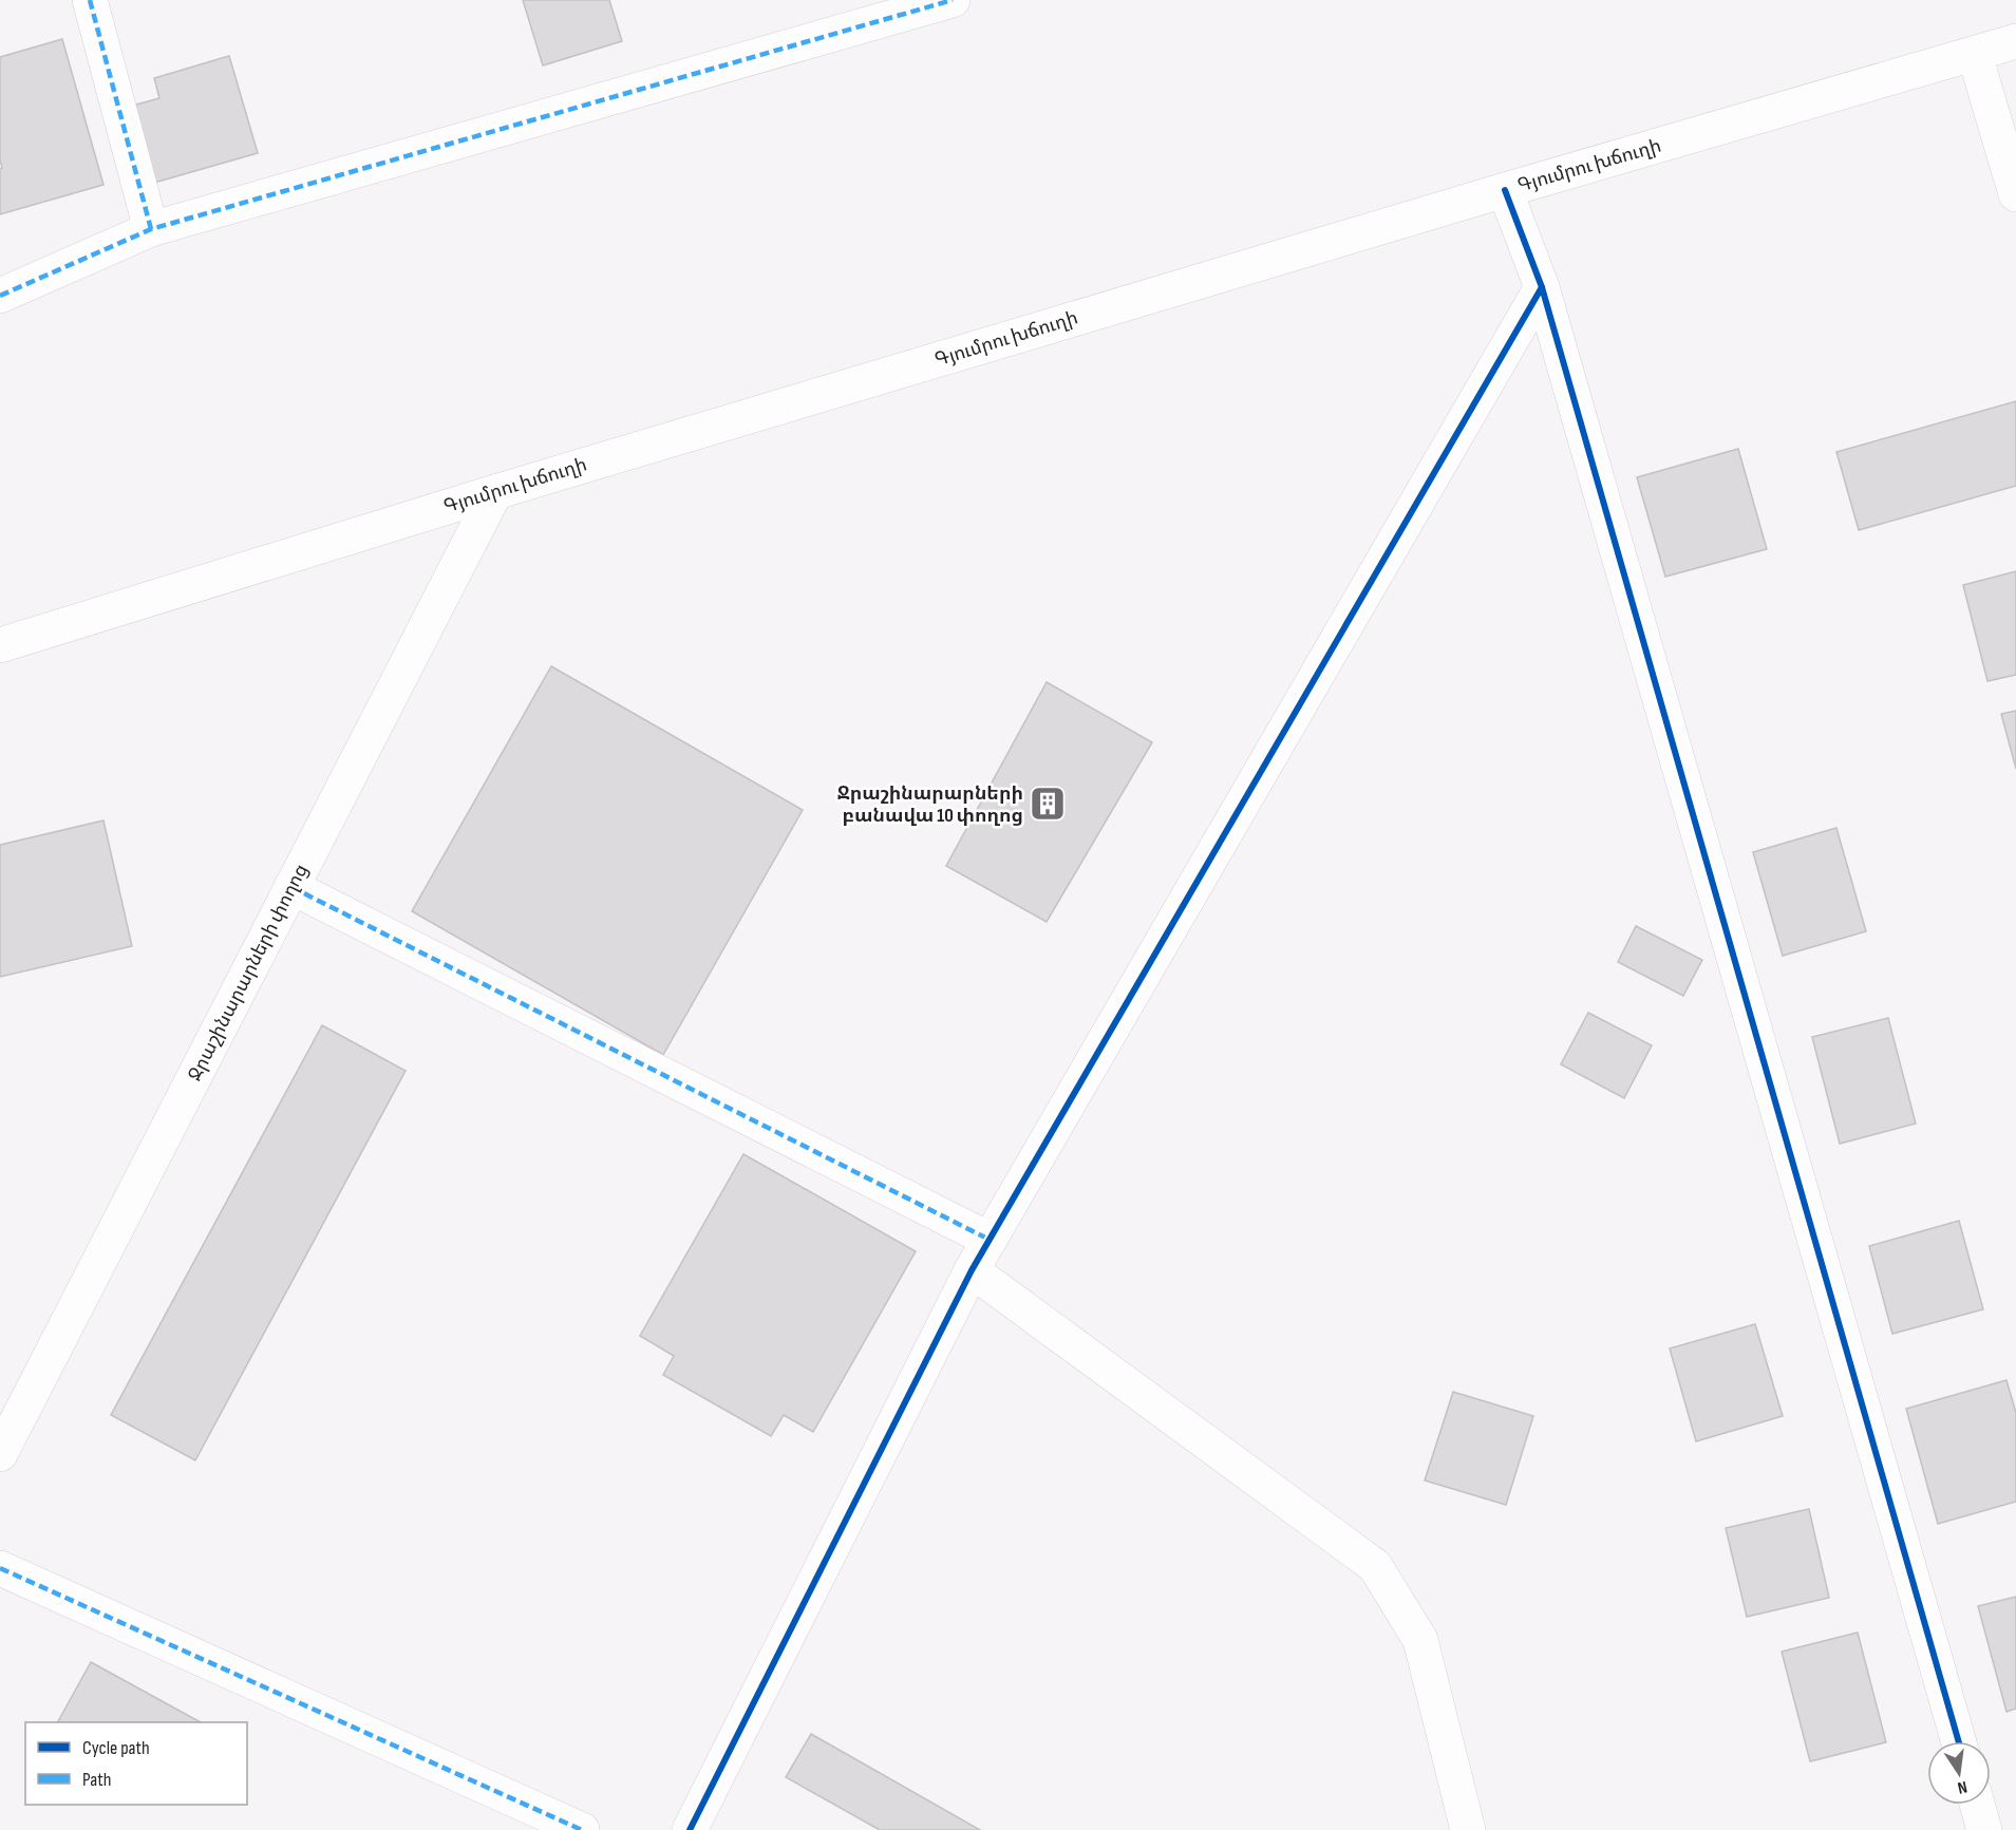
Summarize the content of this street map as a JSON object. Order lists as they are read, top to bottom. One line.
{"streets":{"street":["Գյումրու խճուղի","Ջրաշինարարների փողոց"]},"crossings":[["Գյումրու խճուղի","Ջրաշինարարների փողոց"]],"places":{"building":["Ջրաշինարարների բանավա 10 փողոց"]},"legend":["Cycle path","Path"],"north":"bottom"}
